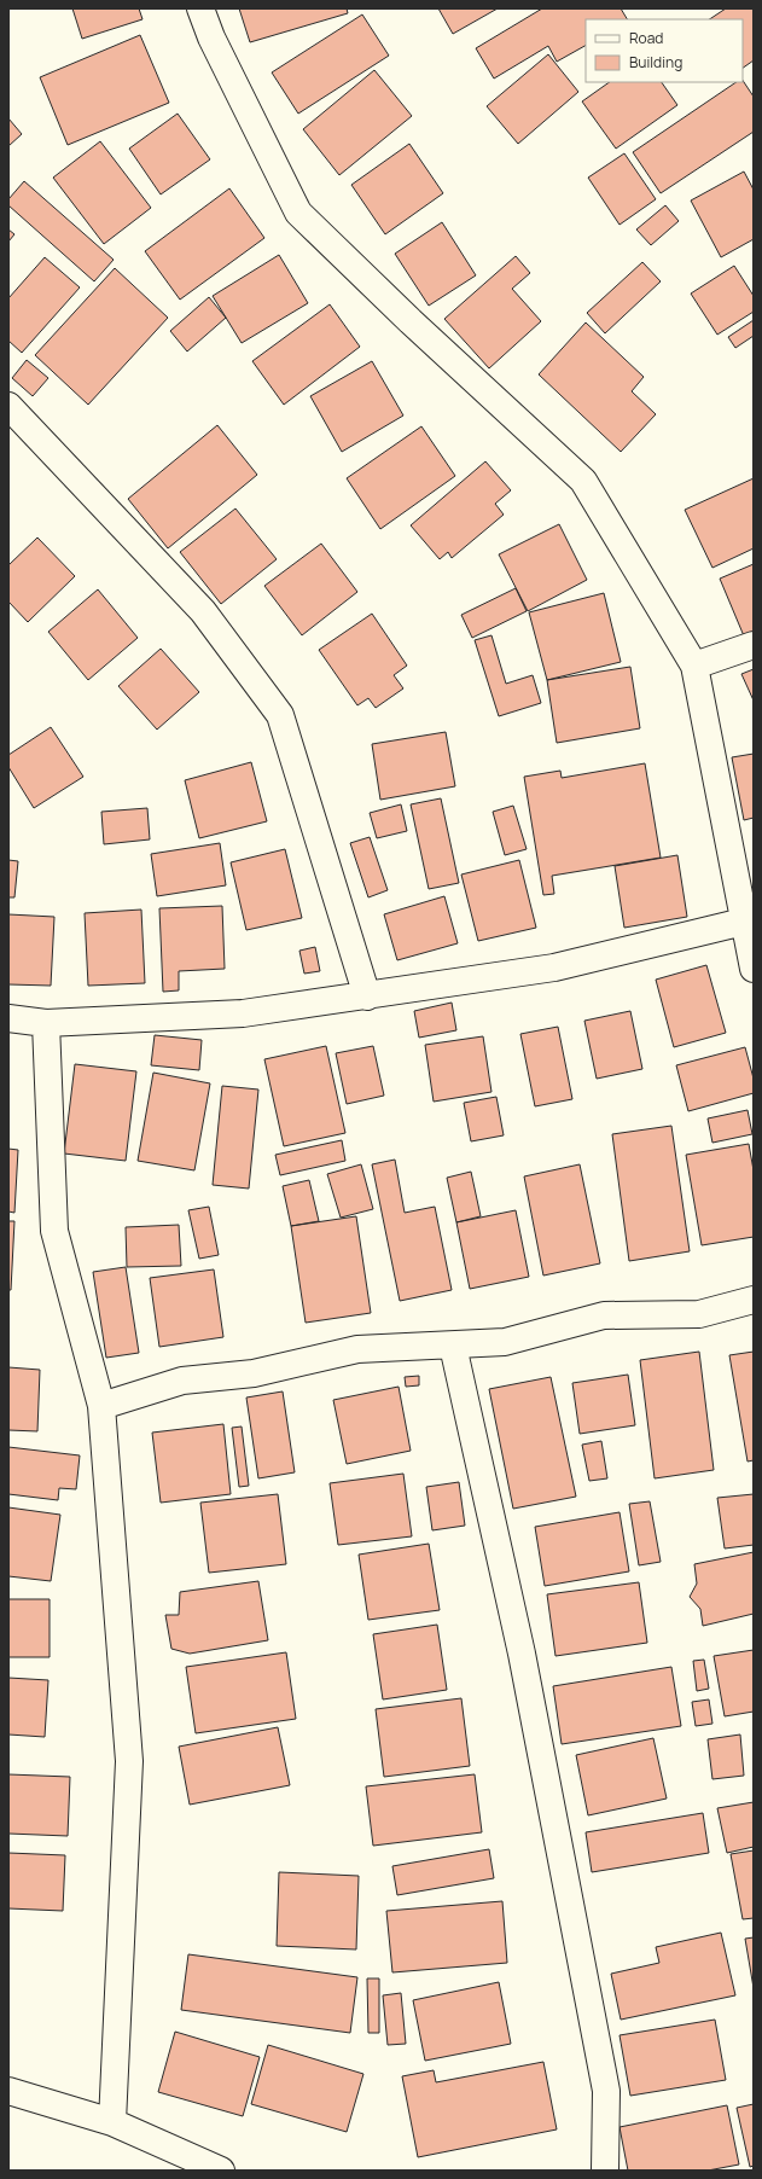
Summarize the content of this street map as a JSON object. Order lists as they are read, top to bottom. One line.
{"legend":["Road","Building"]}
